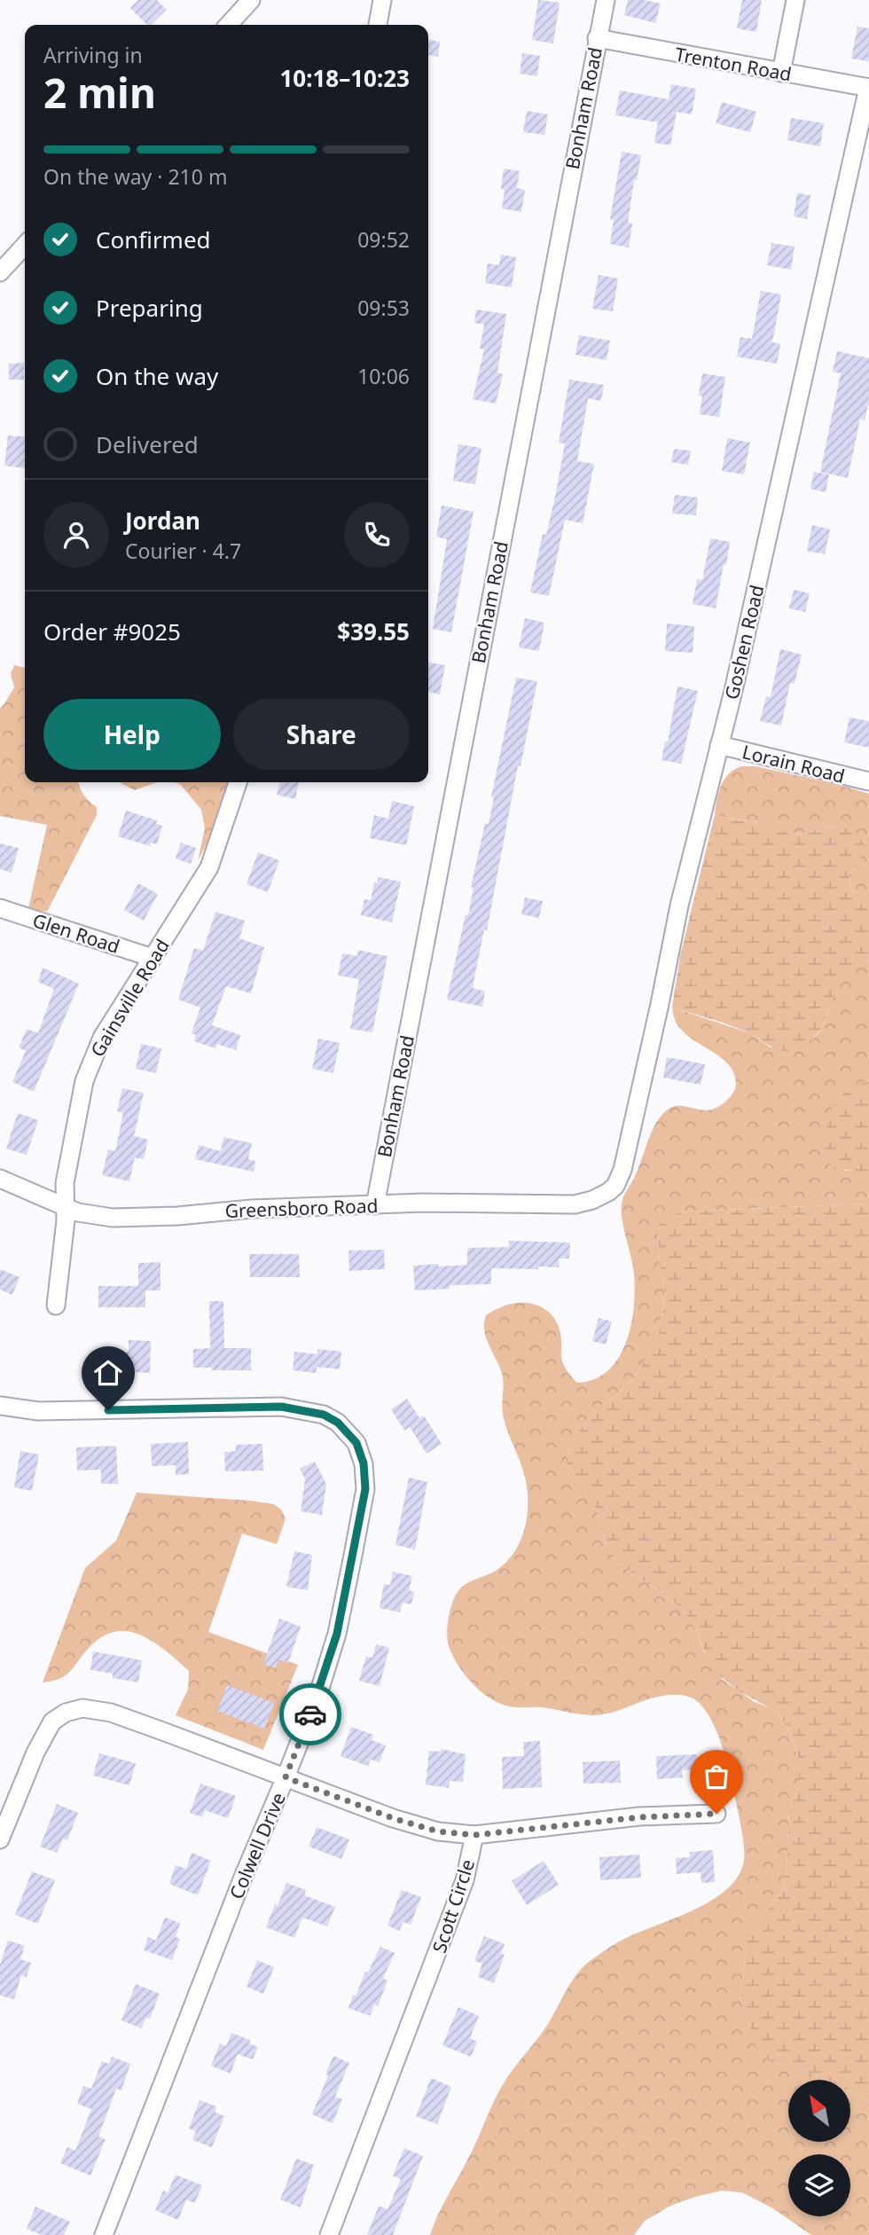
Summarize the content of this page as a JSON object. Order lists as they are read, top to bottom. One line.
{"streets":{"street":["Trenton Road","Bonham Road","Goshen Road","Lorain Road","Glen Road","Gainsville Road","Greensboro Road","Colwell Drive","Scott Circle"]},"crossings":[["Trenton Road","Bonham Road"],["Trenton Road","Goshen Road"],["Bonham Road","Greensboro Road"],["Goshen Road","Lorain Road"],["Goshen Road","Greensboro Road"],["Glen Road","Gainsville Road"],["Gainsville Road","Greensboro Road"],["Colwell Drive","Scott Circle"]],"north":"top left","page":{"heading":["2 min","Arriving in","10:18–10:23"],"panel":["Jordan","Courier · 4.7","Order #9025","$39.55"],"bar":"On the way · 210 m","list":[["Confirmed","09:52"],["Preparing","09:53"],["On the way","10:06"],"Delivered"],"buttons":["Help","Share"]}}
